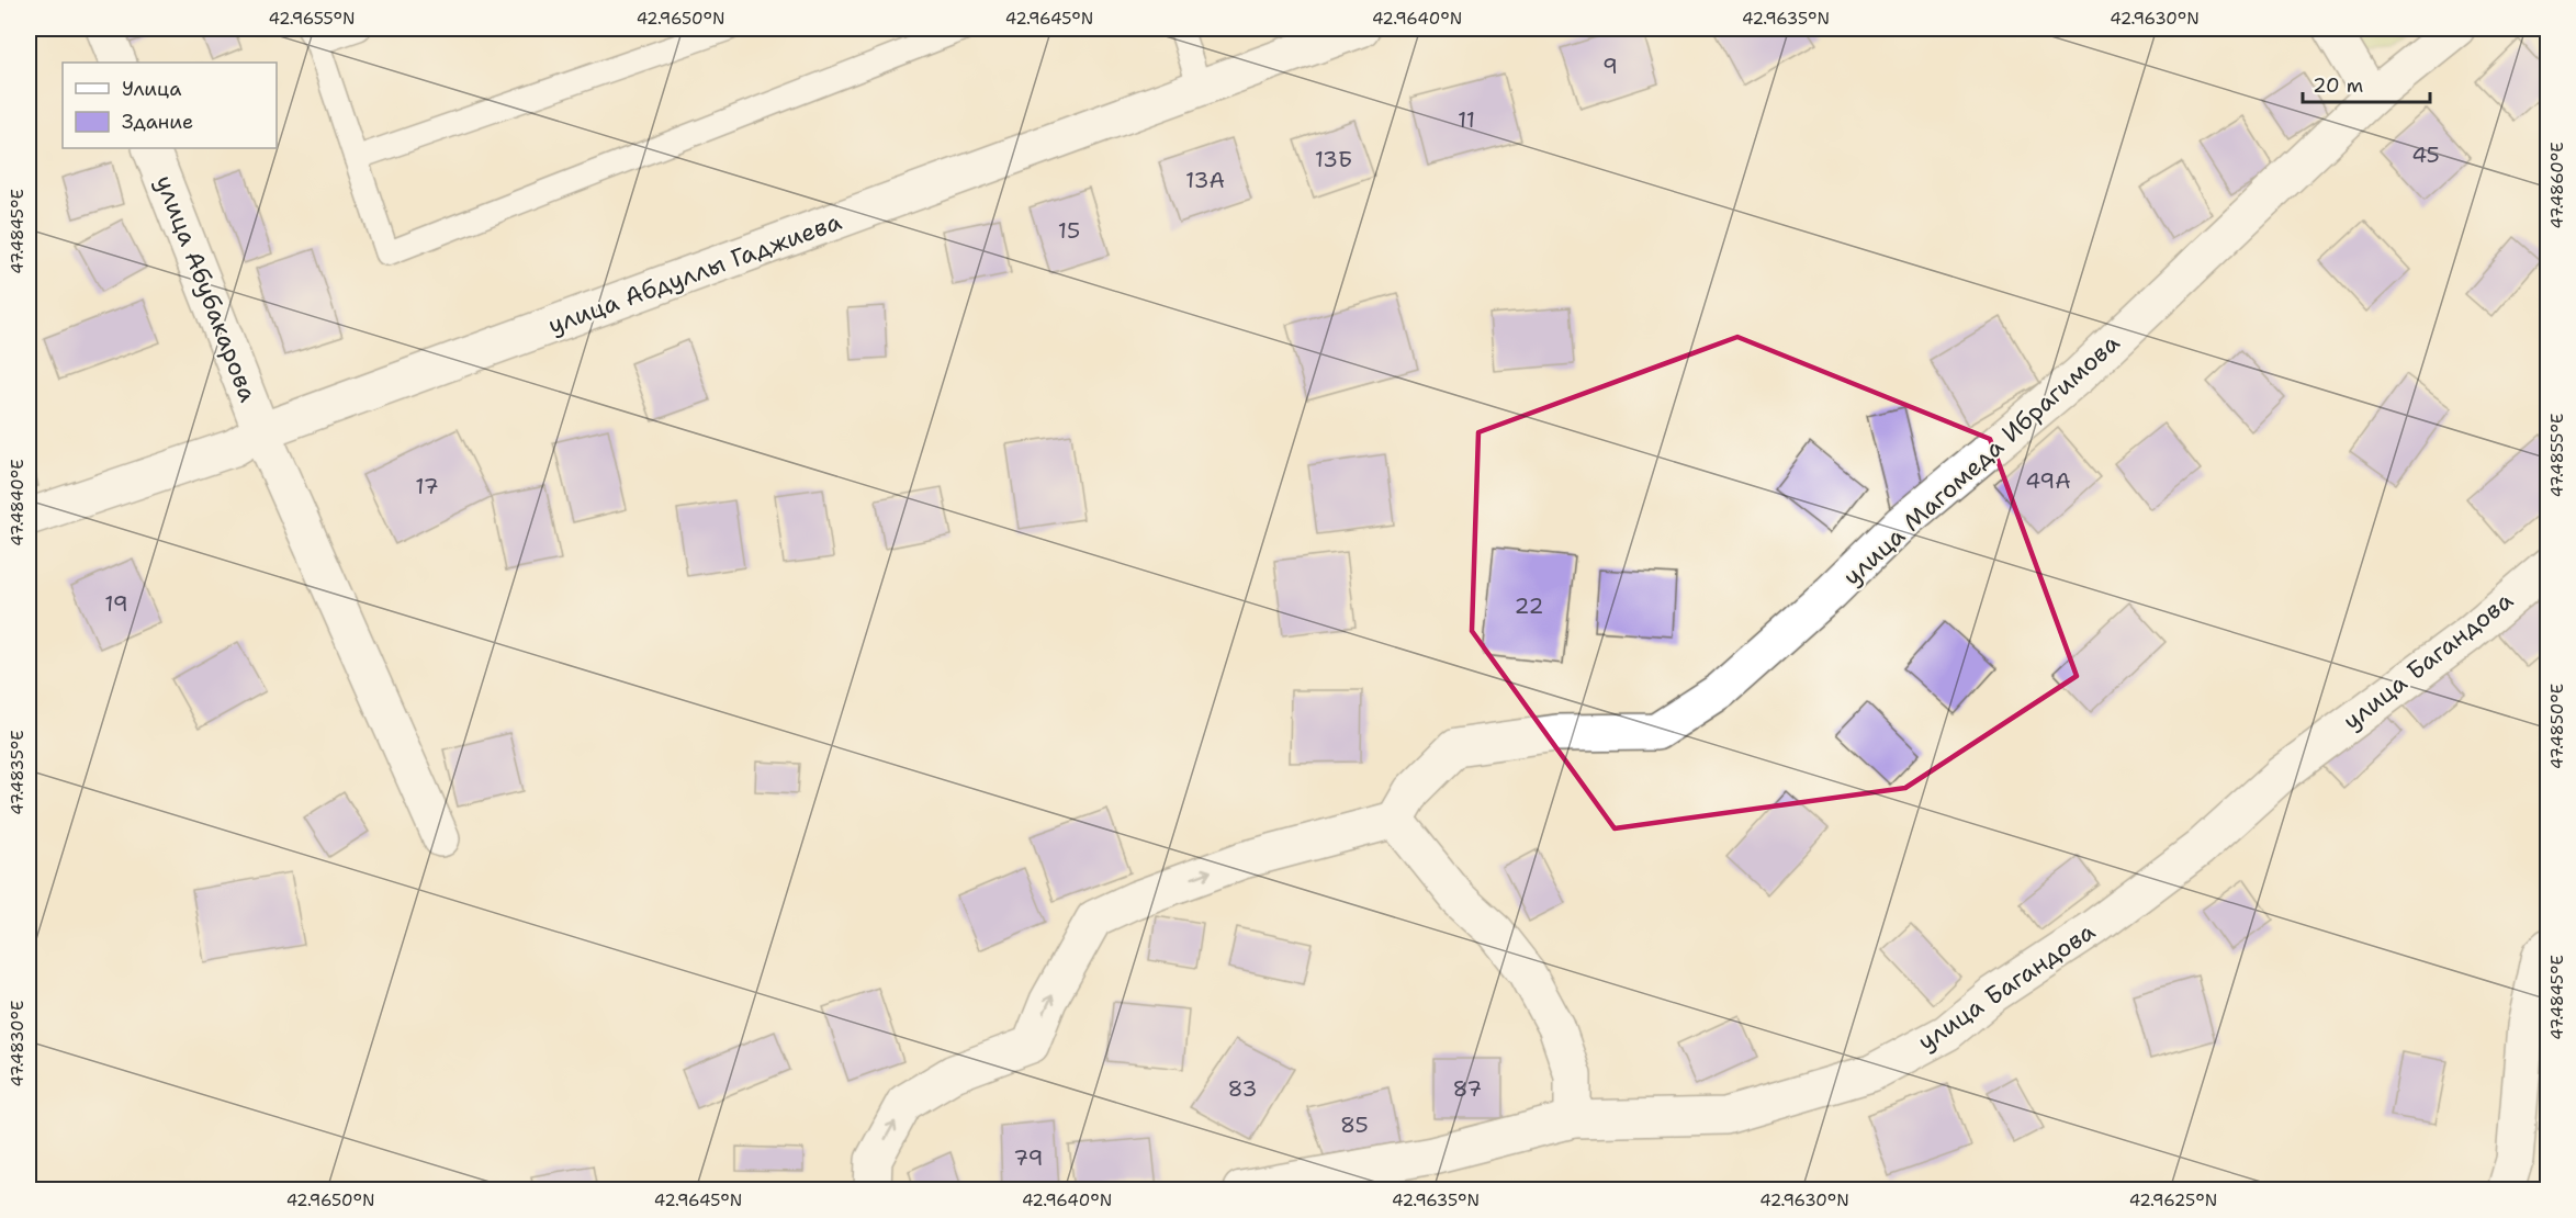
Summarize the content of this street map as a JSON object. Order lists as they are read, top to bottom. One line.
{"streets":{"street":["улица Абдуллы Гаджиева","улица Абубакарова","улица Магомеда Ибрагимова","улица Багандова"]},"crossings":[["улица Абдуллы Гаджиева","улица Абубакарова"]],"house_numbers":["9","11","45","13Б","13А","15","49А","17","19","22","83","87","85","79"],"legend":["Улица","Здание"],"scale_bar":"20 m","coordinates":["42.9655°N","42.9650°N","42.9645°N","42.9640°N","42.9635°N","42.9630°N","47.4860°E","47.4845°E","47.4855°E","47.4840°E","47.4850°E","47.4835°E","47.4830°E","42.9625°N"]}
